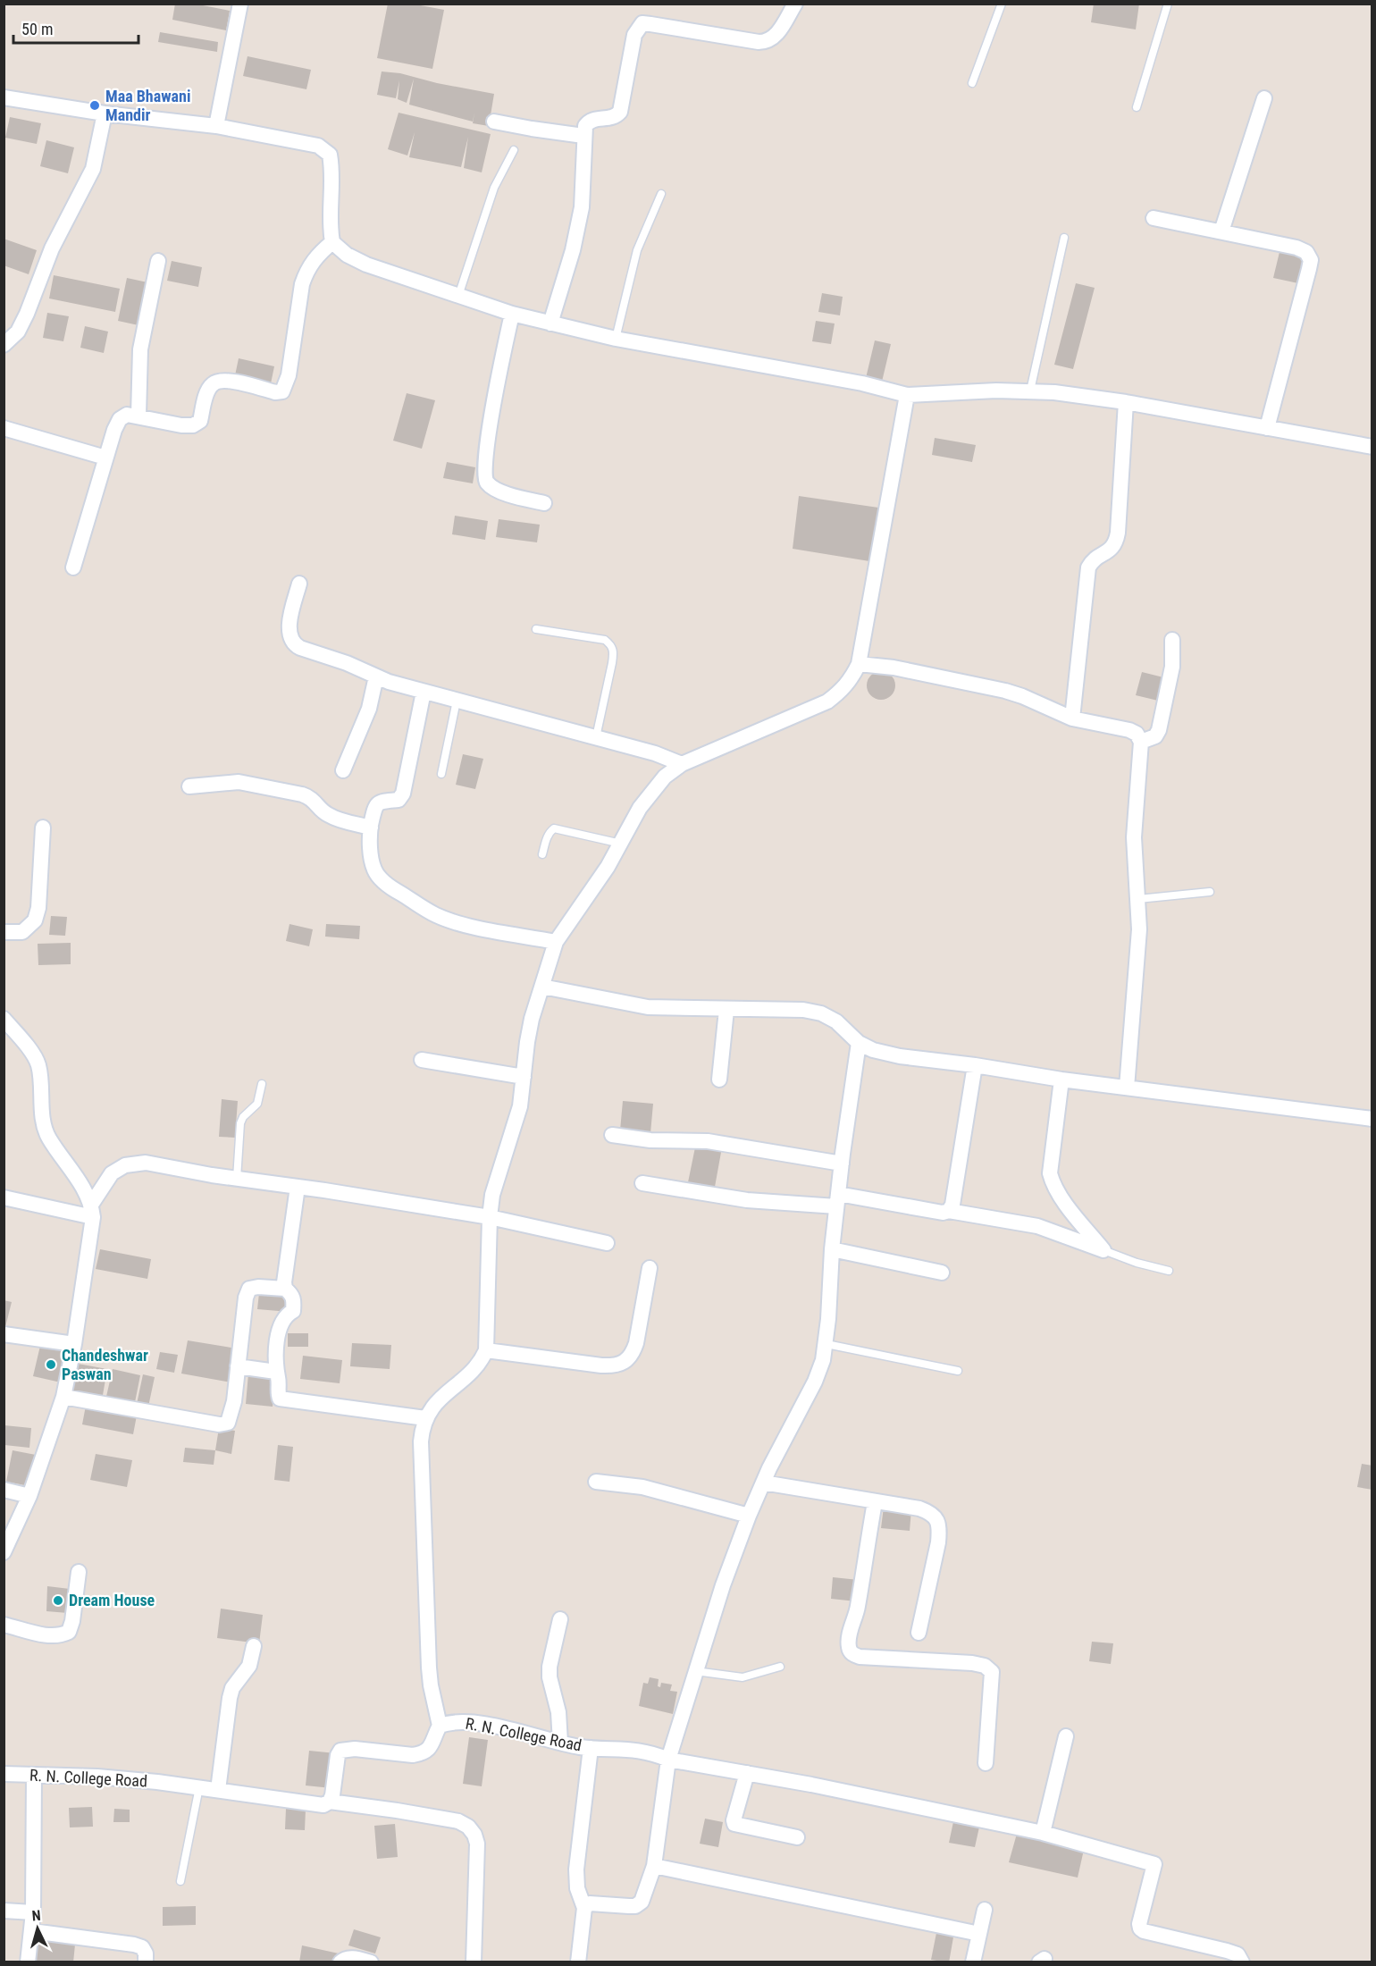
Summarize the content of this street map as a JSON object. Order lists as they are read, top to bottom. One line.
{"streets":{"street":["R. N. College Road"]},"places":["Maa Bhawani Mandir","Chandeshwar Paswan","Dream House"],"scale_bar":"50 m","north":"top"}
